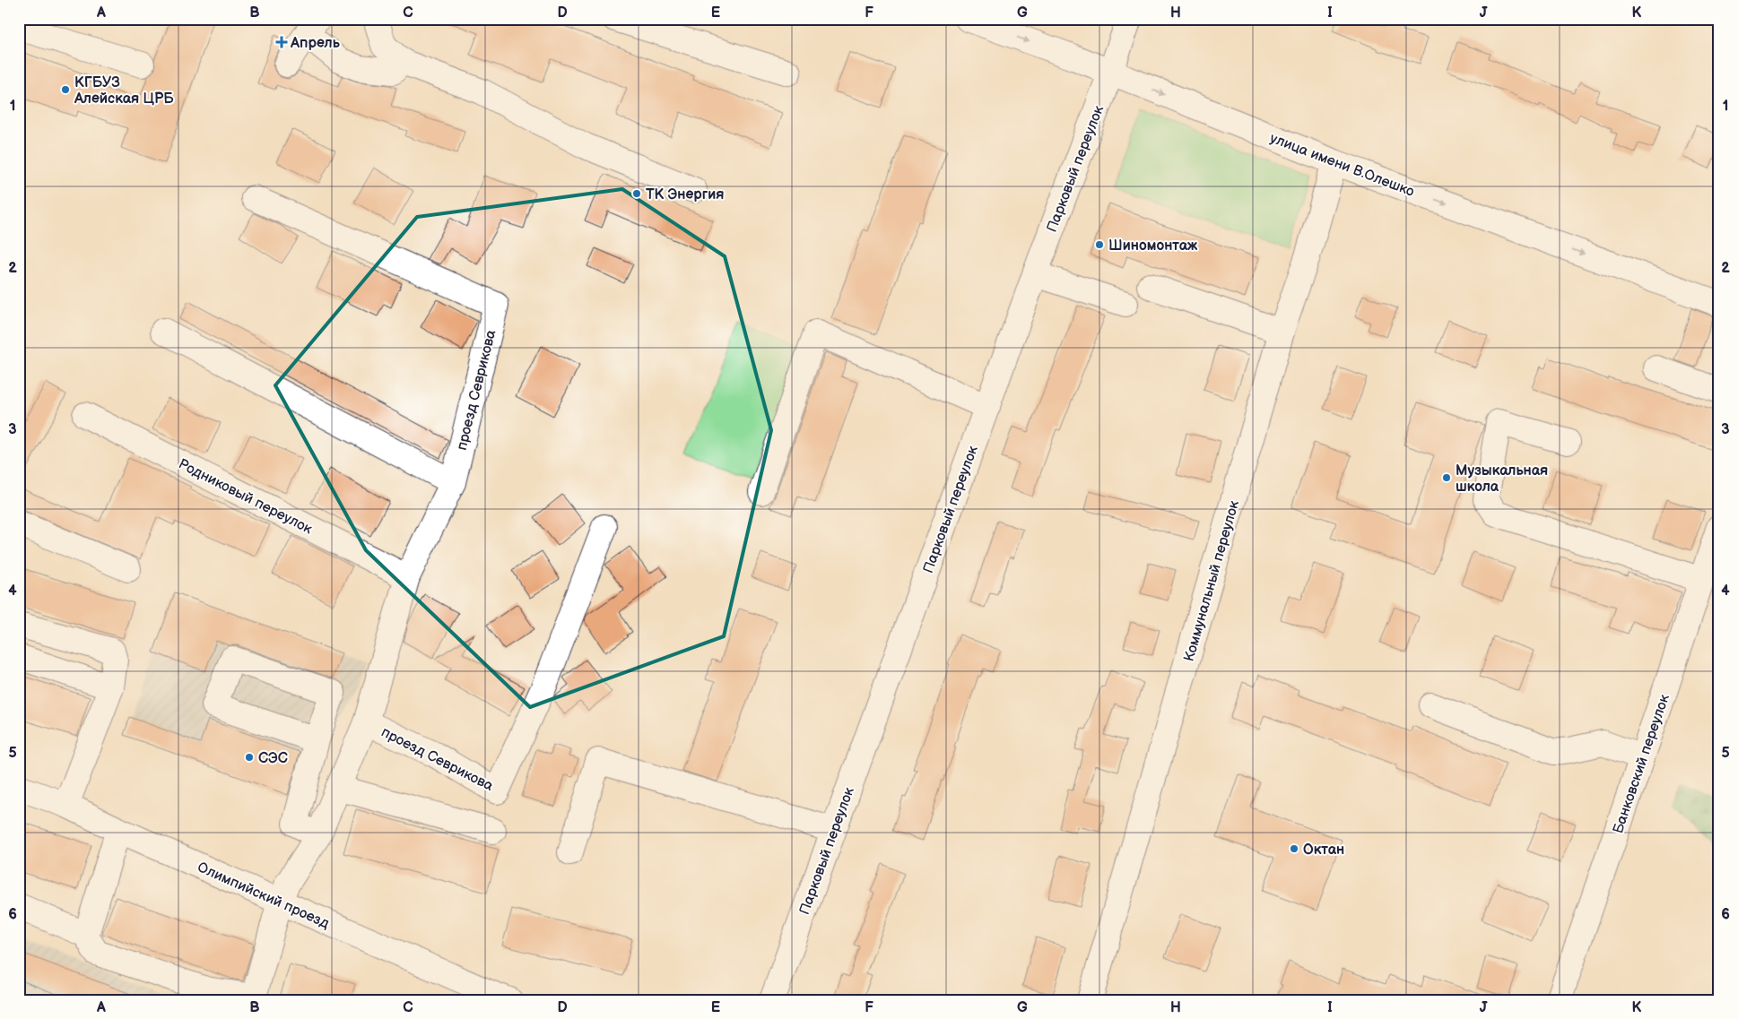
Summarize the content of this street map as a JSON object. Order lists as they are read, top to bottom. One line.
{"streets":{"street":["улица имени В.Олешко","Парковый переулок","проезд Севрикова","Родниковый переулок","Коммунальный переулок","Банковский переулок","Олимпийский проезд"]},"crossings":[["улица имени В.Олешко","Парковый переулок"],["улица имени В.Олешко","Коммунальный переулок"],["проезд Севрикова","Родниковый переулок"],["проезд Севрикова","Олимпийский проезд"]],"places":{"health":["Апрель"],"other":["КГБУЗ Алейская ЦРБ","ТК Энергия","Шиномонтаж","Музыкальная школа","СЭС","Октан"]},"grid":{"columns":["A","B","C","D","E","F","G","H","I","J","K"],"rows":["1","2","3","4","5","6"]}}
